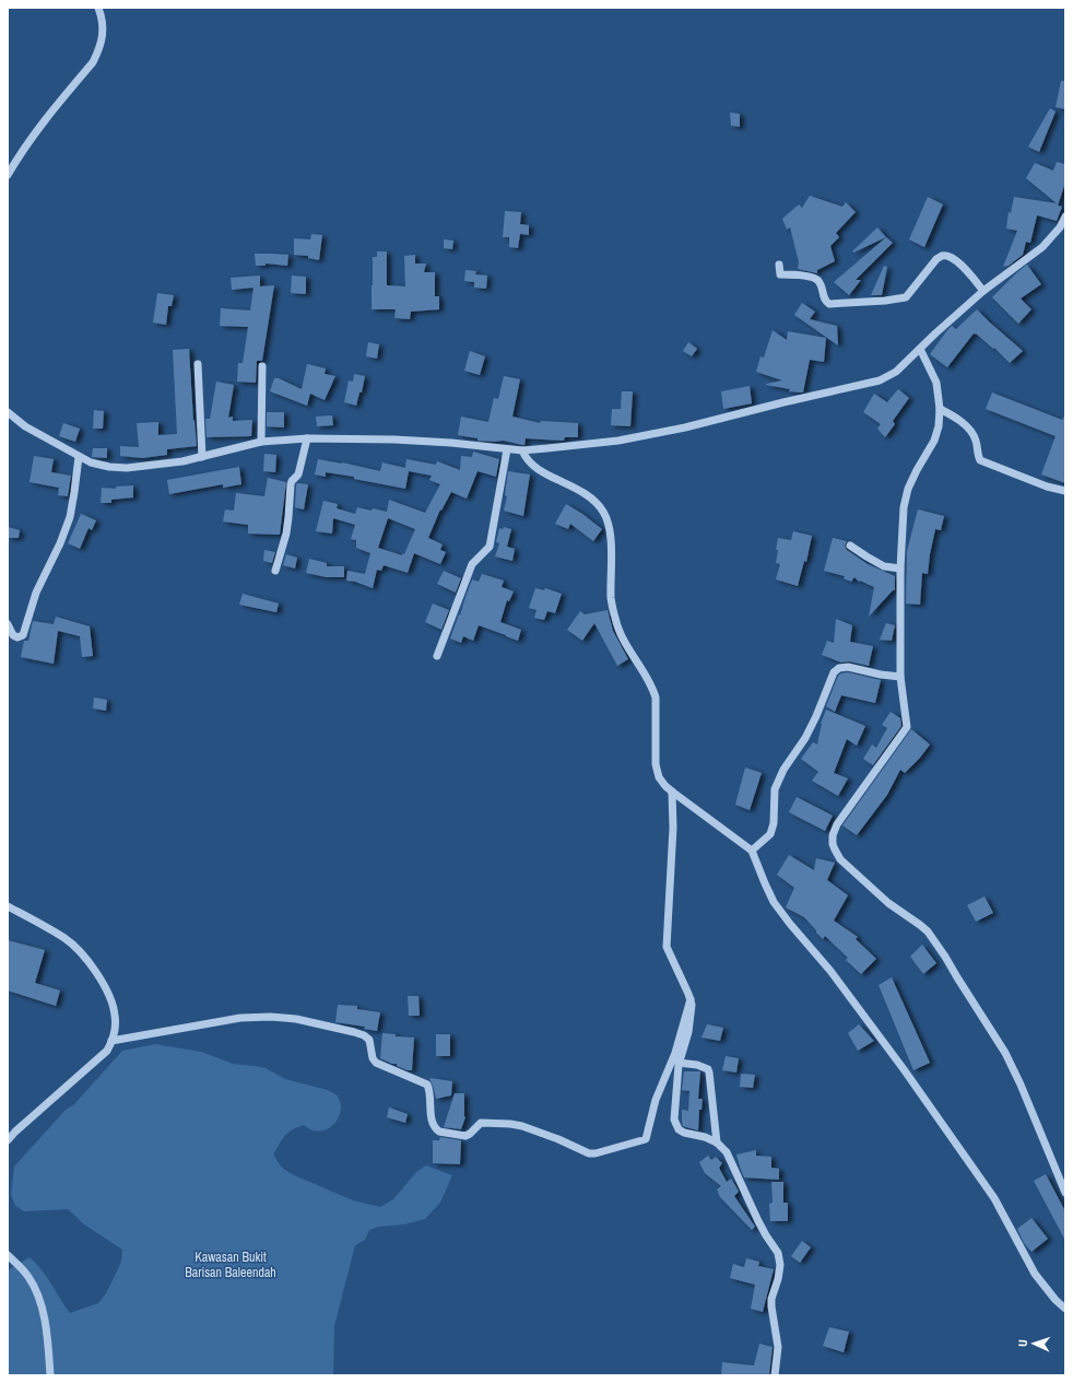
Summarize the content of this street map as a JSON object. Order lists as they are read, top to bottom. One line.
{"parks":["Kawasan Bukit Barisan Baleendah"],"north":"left"}
